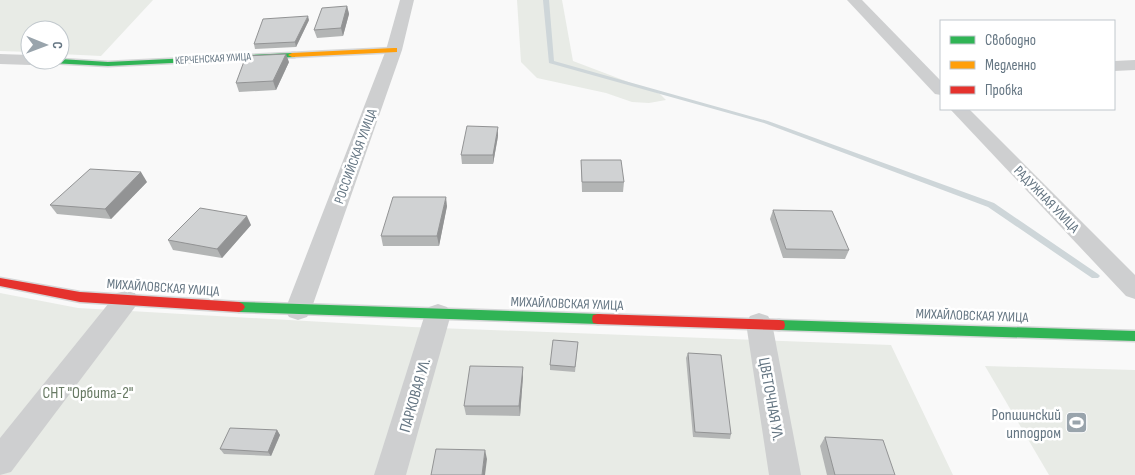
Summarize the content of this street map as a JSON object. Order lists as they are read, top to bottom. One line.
{"streets":{"street":["КЕРЧЕНСКАЯ УЛИЦА","РОССИЙСКАЯ УЛИЦА","РАДУЖНАЯ УЛИЦА","МИХАЙЛОВСКАЯ УЛИЦА","ПАРКОВАЯ УЛ.","ЦВЕТОЧНАЯ УЛ."]},"crossings":[["КЕРЧЕНСКАЯ УЛИЦА","РОССИЙСКАЯ УЛИЦА"],["РОССИЙСКАЯ УЛИЦА","МИХАЙЛОВСКАЯ УЛИЦА"],["МИХАЙЛОВСКАЯ УЛИЦА","ПАРКОВАЯ УЛ."],["МИХАЙЛОВСКАЯ УЛИЦА","ЦВЕТОЧНАЯ УЛ."]],"parks":["СНТ \"Орбита-2\""],"places":{"sports":["Ропшинский ипподром"]},"legend":["Свободно","Медленно","Пробка"],"north":"right"}
